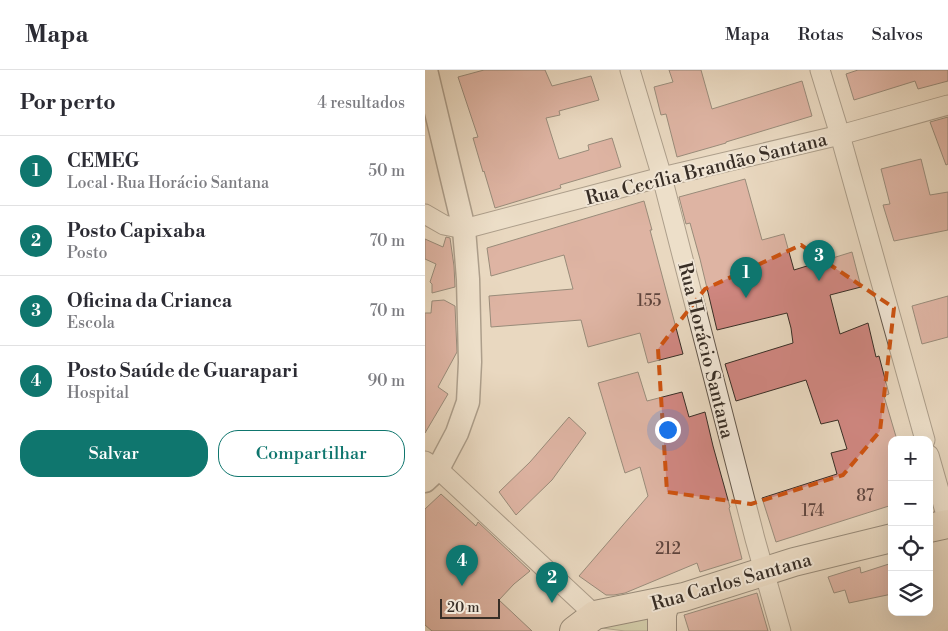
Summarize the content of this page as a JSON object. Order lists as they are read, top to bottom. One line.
{"streets":{"main road":["Rua Carlos Santana"],"street":["Rua Cecília Brandão Santana","Rua Horácio Santana"]},"crossings":[["Rua Cecília Brandão Santana","Rua Horácio Santana"],["Rua Horácio Santana","Rua Carlos Santana"]],"house_numbers":["155","87","174","212"],"scale_bar":"20 m","page":{"header":"Mapa","nav":["Mapa","Rotas","Salvos"],"heading":["Por perto","4 resultados"],"list":[{"mark":"1","name":"CEMEG","note":"Local · Rua Horácio Santana","value":"50 m"},{"mark":"2","name":"Posto Capixaba","note":"Posto","value":"70 m"},{"mark":"3","name":"Oficina da Crianca","note":"Escola","value":"70 m"},{"mark":"4","name":"Posto Saúde de Guarapari","note":"Hospital","value":"90 m"}],"pins":["3","1","4","2"],"buttons":["Salvar","Compartilhar"],"map_buttons":["+","−"],"scale":"20 m"}}
